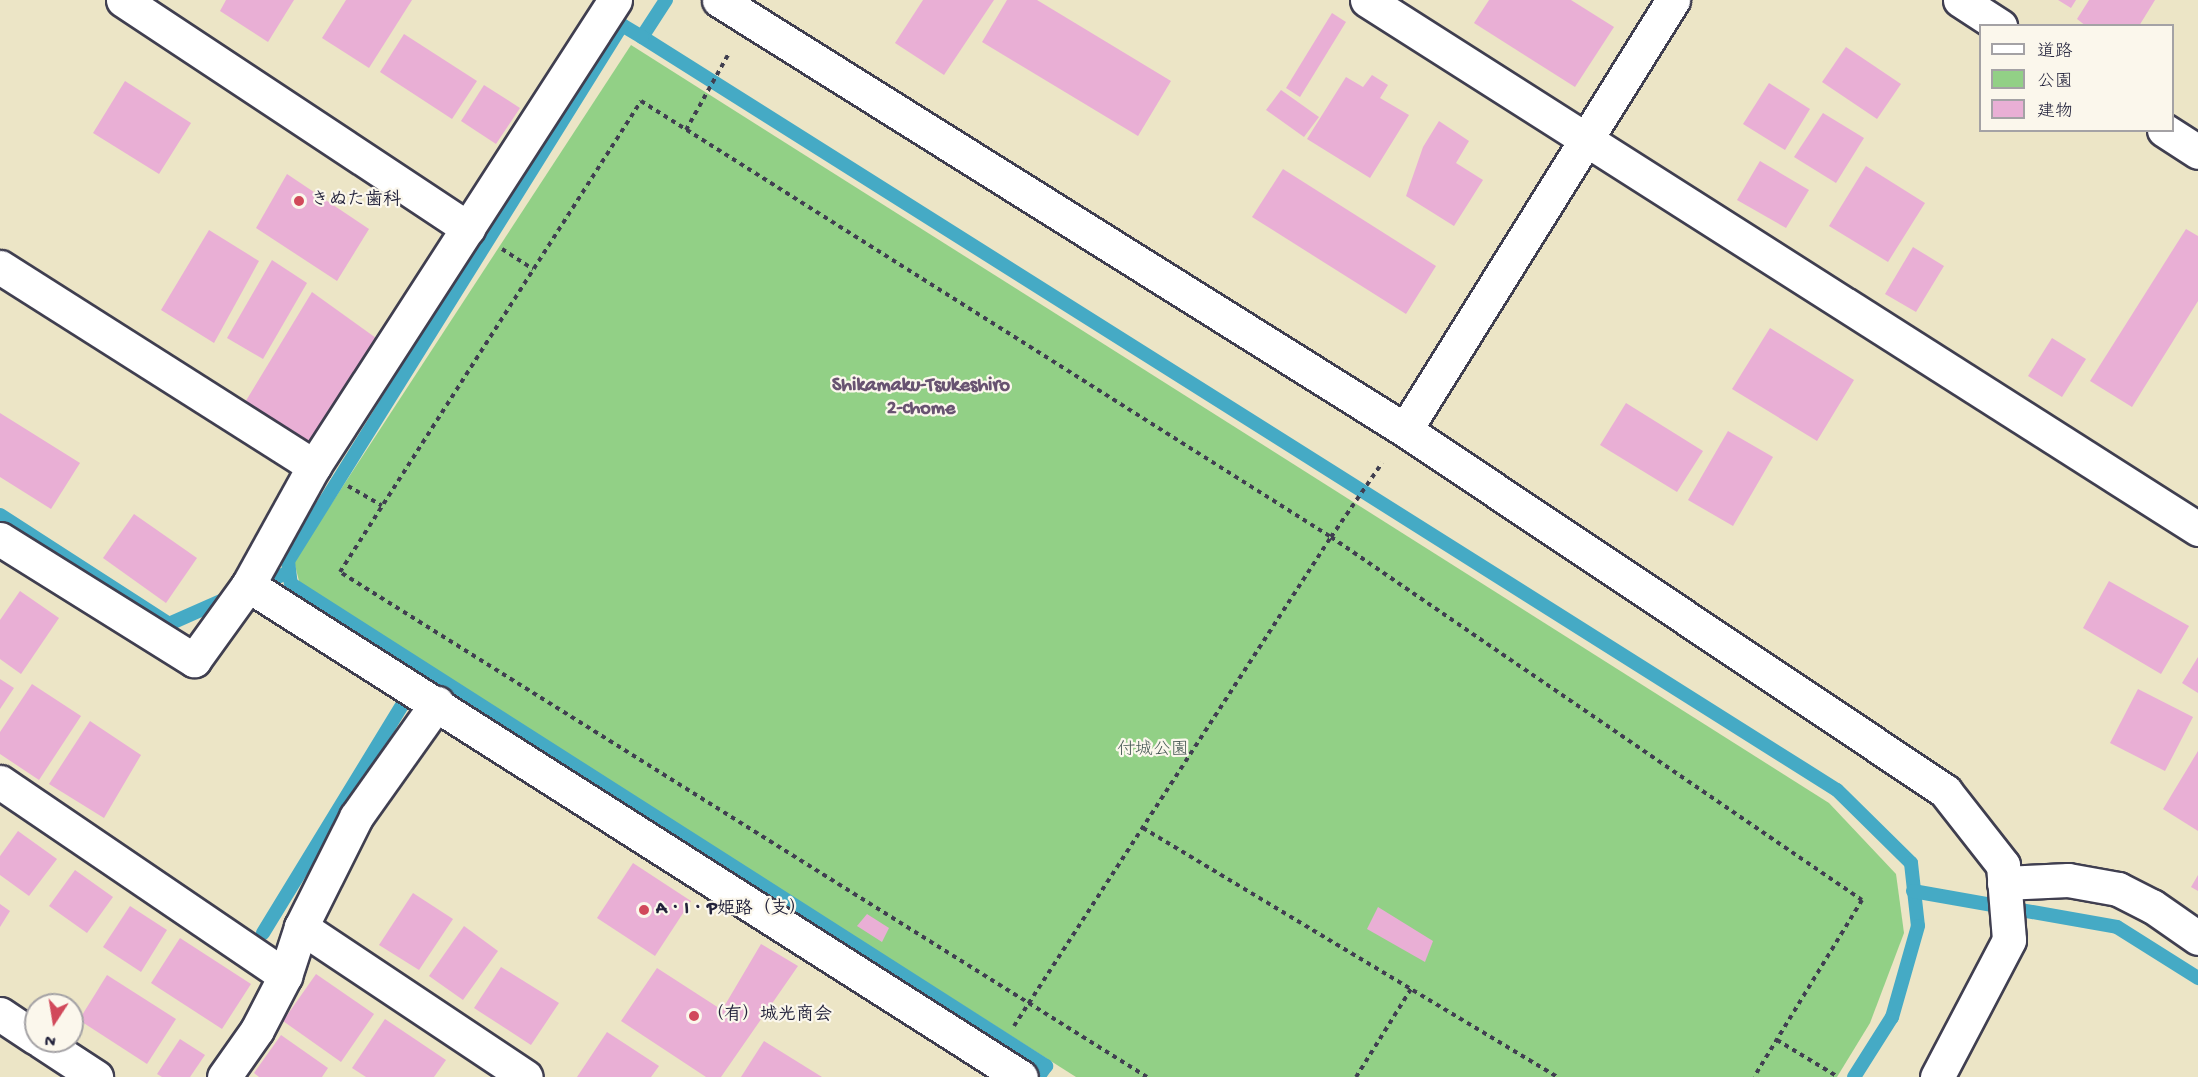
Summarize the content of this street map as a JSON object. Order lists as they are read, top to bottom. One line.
{"districts":["Shikamaku-Tsukeshiro 2-chome"],"parks":["付城公園"],"places":["きぬた歯科","A・I・P姫路（支）","（有）城光商会"],"legend":["道路","公園","建物"],"north":"bottom"}
